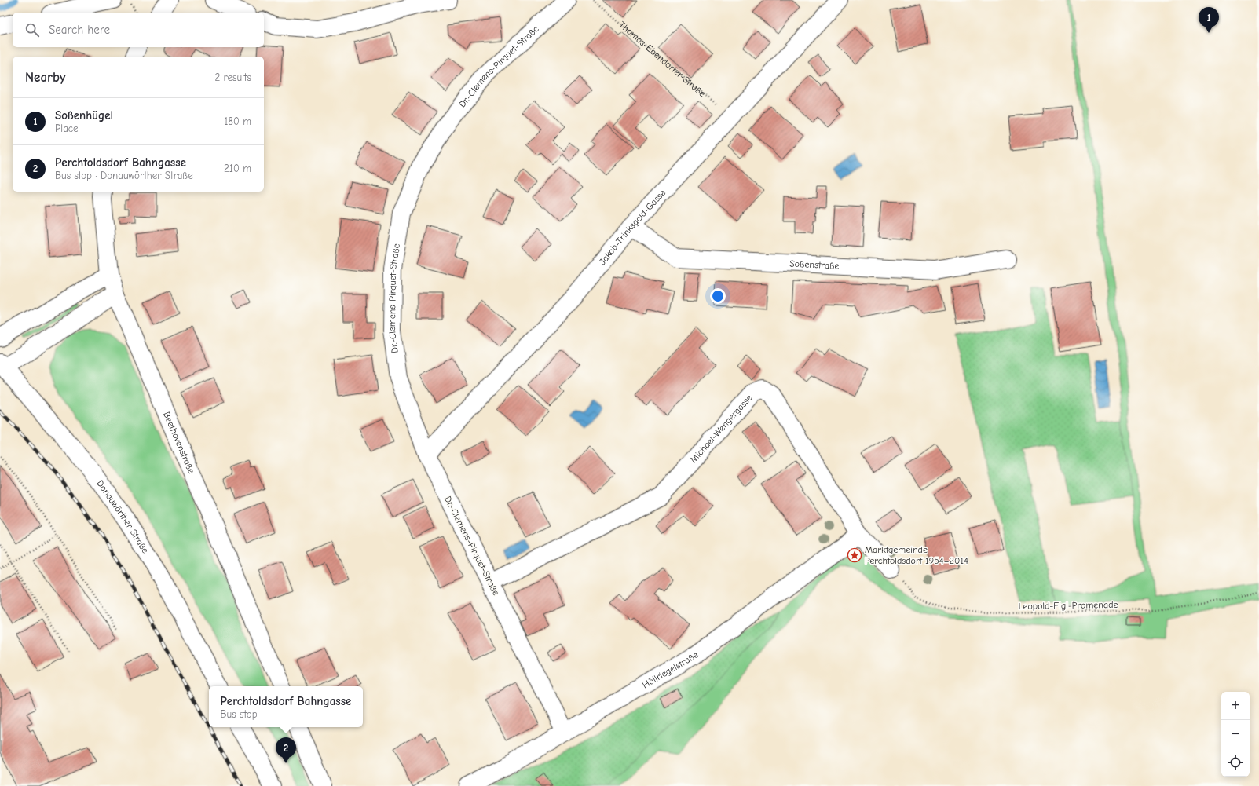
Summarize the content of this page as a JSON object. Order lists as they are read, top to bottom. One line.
{"streets":{"street":["Dr.-Clemens-Pirquet-Straße","Jakob-Trinksgeld-Gasse","Soßenstraße","Michael-Wengergasse","Beethovenstraße","Donauwörther Straße","Höllriegelstraße"],"path":["Thomas-Ebendorfer-Straße","Leopold-Figl-Promenade"]},"crossings":[["Thomas-Ebendorfer-Straße","Jakob-Trinksgeld-Gasse"],["Dr.-Clemens-Pirquet-Straße","Jakob-Trinksgeld-Gasse"],["Dr.-Clemens-Pirquet-Straße","Michael-Wengergasse"],["Dr.-Clemens-Pirquet-Straße","Höllriegelstraße"],["Jakob-Trinksgeld-Gasse","Soßenstraße"],["Michael-Wengergasse","Leopold-Figl-Promenade"],["Michael-Wengergasse","Höllriegelstraße"]],"places":{"place":["Marktgemeinde Perchtoldsdorf 1954–2014"]},"page":{"pins":["1","2"],"search":"Search here","heading":["Nearby","2 results"],"list":[{"mark":"1","name":"Soßenhügel","note":"Place","value":"180 m"},{"mark":"2","name":"Perchtoldsdorf Bahngasse","note":"Bus stop · Donauwörther Straße","value":"210 m"}],"popup":["Perchtoldsdorf Bahngasse","Bus stop"],"map_buttons":["+","−"]}}
